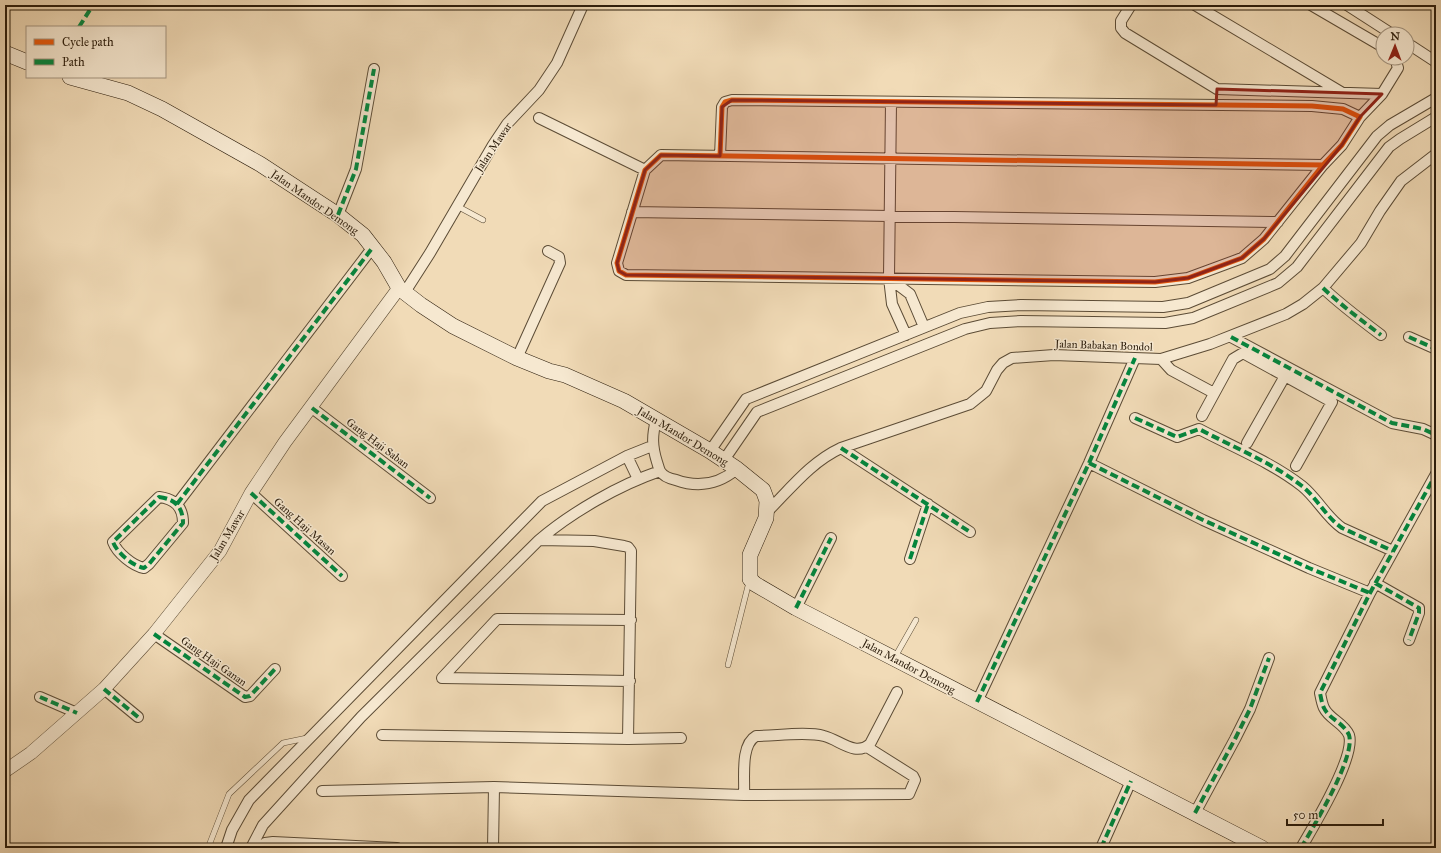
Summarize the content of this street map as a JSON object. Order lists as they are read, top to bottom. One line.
{"streets":{"main road":["Jalan Mandor Demong"],"street":["Jalan Mawar","Jalan Babakan Bondol","Gang Haji Saban","Gang Haji Masan","Gang Haji Ganan"]},"crossings":[["Jalan Mawar","Jalan Mandor Demong"],["Jalan Mawar","Gang Haji Saban"],["Jalan Mawar","Gang Haji Masan"],["Jalan Mawar","Gang Haji Ganan"],["Jalan Mandor Demong","Jalan Babakan Bondol"]],"legend":["Cycle path","Path"],"scale_bar":"50 m","north":"top"}
